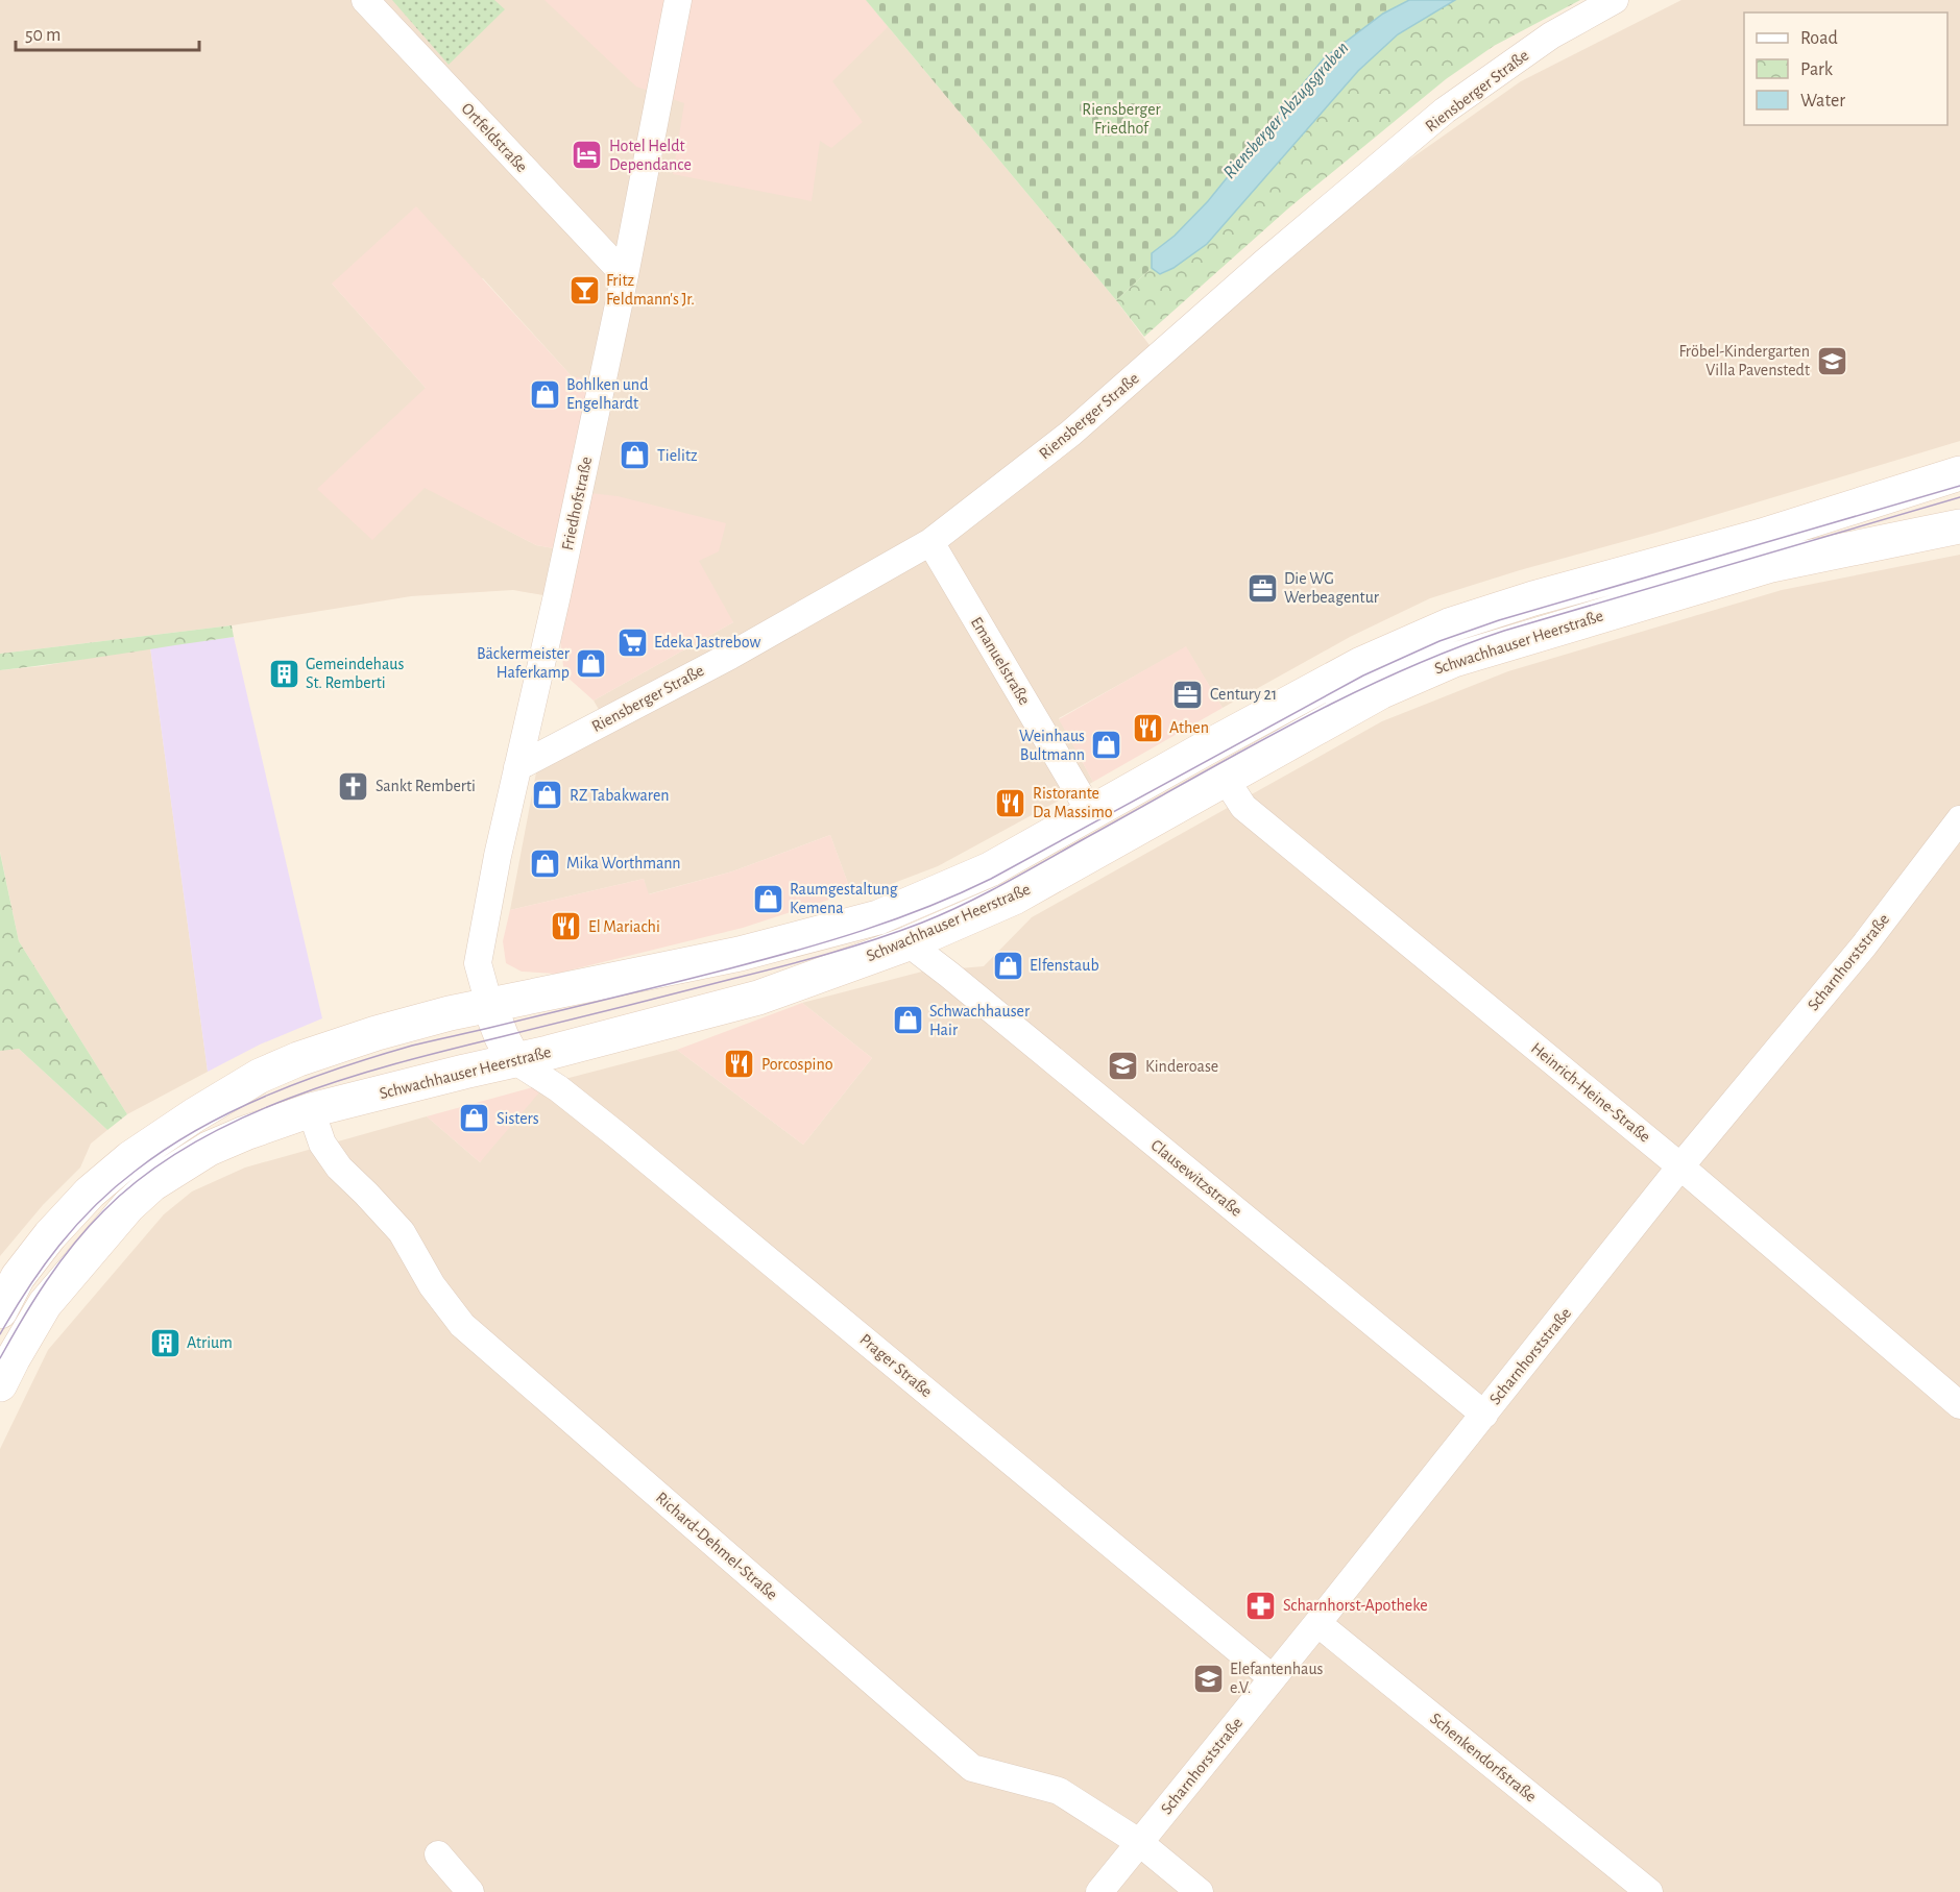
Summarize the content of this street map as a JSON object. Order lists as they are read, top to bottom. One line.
{"streets":{"main road":["Schwachhauser Heerstraße"],"street":["Riensberger Straße","Ortfeldstraße","Friedhofstraße","Emanuelstraße","Scharnhorststraße","Heinrich-Heine-Straße","Clausewitzstraße","Prager Straße","Richard-Dehmel-Straße","Schenkendorfstraße"]},"crossings":[["Riensberger Straße","Friedhofstraße"],["Riensberger Straße","Emanuelstraße"],["Ortfeldstraße","Friedhofstraße"],["Friedhofstraße","Schwachhauser Heerstraße"],["Schwachhauser Heerstraße","Emanuelstraße"],["Schwachhauser Heerstraße","Heinrich-Heine-Straße"],["Schwachhauser Heerstraße","Clausewitzstraße"],["Schwachhauser Heerstraße","Prager Straße"],["Schwachhauser Heerstraße","Richard-Dehmel-Straße"],["Scharnhorststraße","Heinrich-Heine-Straße"],["Scharnhorststraße","Clausewitzstraße"],["Scharnhorststraße","Prager Straße"],["Scharnhorststraße","Richard-Dehmel-Straße"],["Scharnhorststraße","Schenkendorfstraße"]],"water":["Riensberger Abzugsgraben"],"parks":["Riensberger Friedhof"],"places":{"hotel":["Hotel Heldt Dependance"],"bar":["Fritz Feldmann's Jr."],"school or university":["Fröbel-Kindergarten Villa Pavenstedt","Kinderoase","Elefantenhaus e.V."],"shop":["Bohlken und Engelhardt","Tielitz","Bäckermeister Haferkamp","Weinhaus Bultmann","RZ Tabakwaren","Mika Worthmann","Raumgestaltung Kemena","Elfenstaub","Schwachhauser Hair","Sisters"],"office":["Die WG Werbeagentur","Century 21"],"supermarket":["Edeka Jastrebow"],"building":["Gemeindehaus St. Remberti","Atrium"],"restaurant":["Athen","Ristorante Da Massimo","El Mariachi","Porcospino"],"church":["Sankt Remberti"],"pharmacy":["Scharnhorst-Apotheke"]},"legend":["Road","Park","Water"],"scale_bar":"50 m"}
